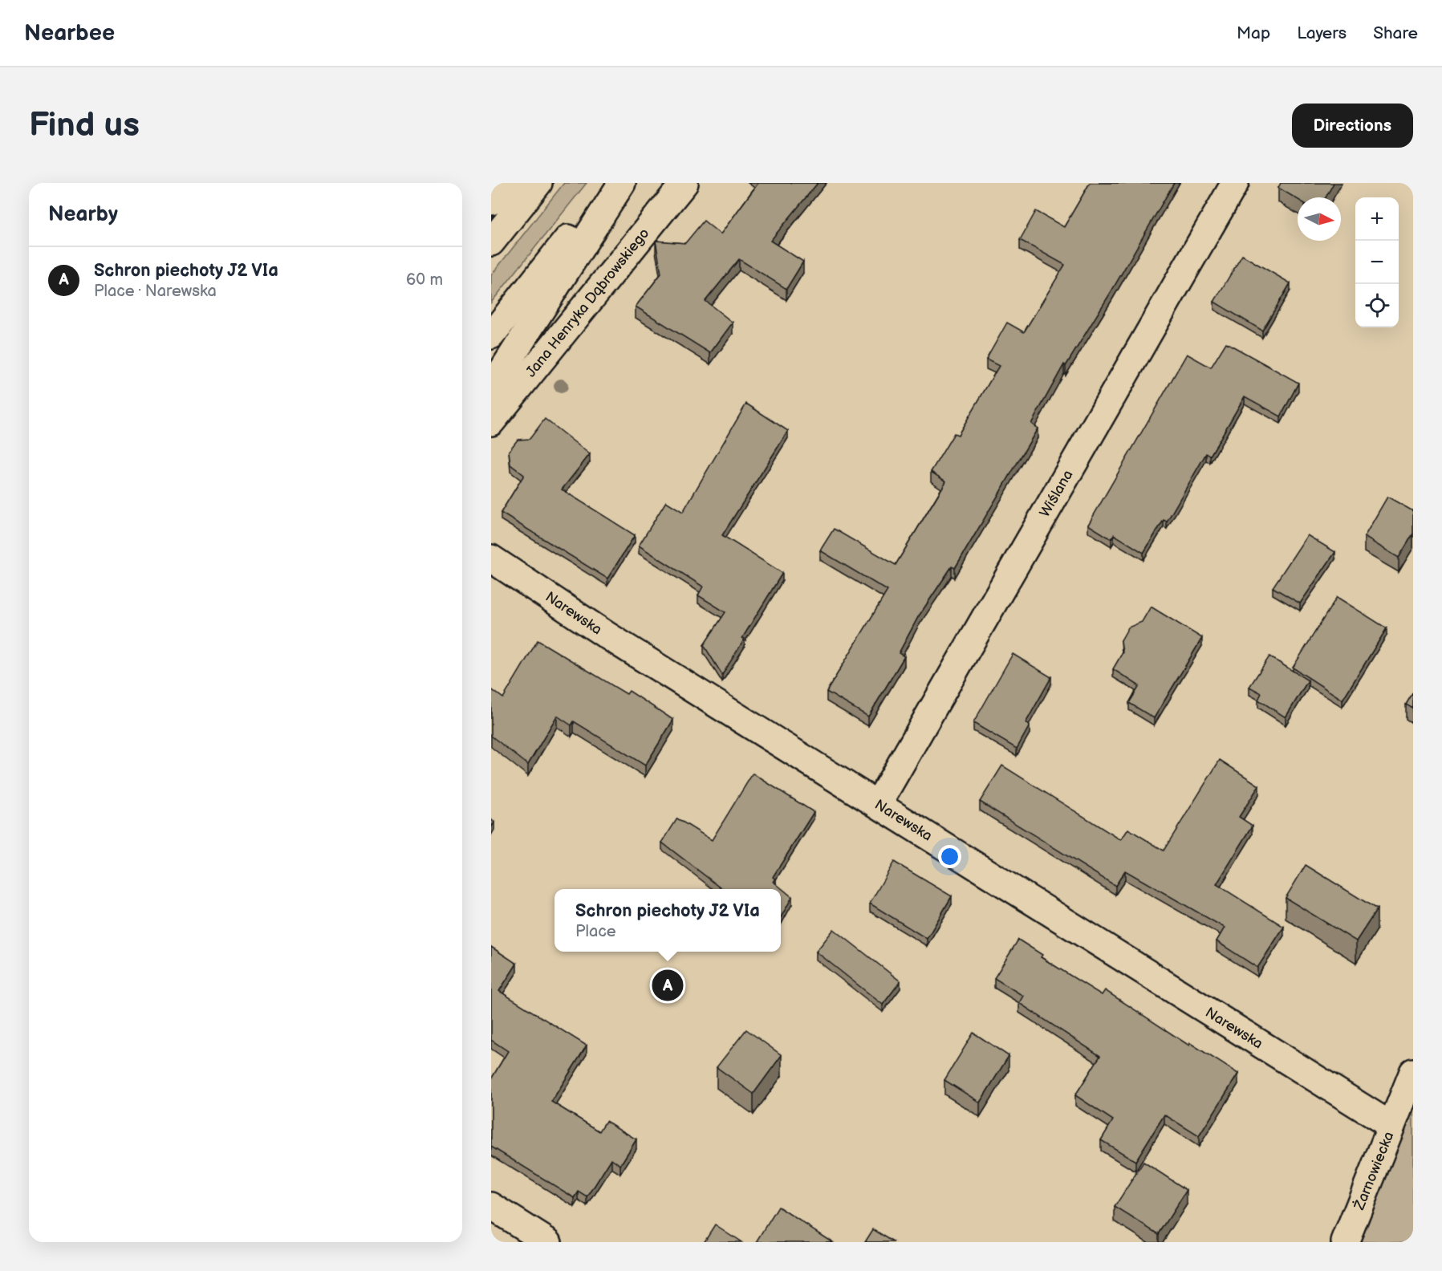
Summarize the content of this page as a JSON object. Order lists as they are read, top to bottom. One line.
{"streets":{"street":["Jana Henryka Dąbrowskiego","Wiślana","Narewska","Żarnowiecka"]},"crossings":[["Wiślana","Narewska"],["Narewska","Żarnowiecka"]],"north":"right","page":{"header":"Nearbee","nav":["Map","Layers","Share"],"buttons":"Directions","title":"Find us","heading":"Nearby","map_buttons":["+","−"],"list":[{"mark":"A","name":"Schron piechoty J2 VIa","note":"Place · Narewska","value":"60 m"}],"popup":["Schron piechoty J2 VIa","Place"],"pins":"A"}}
